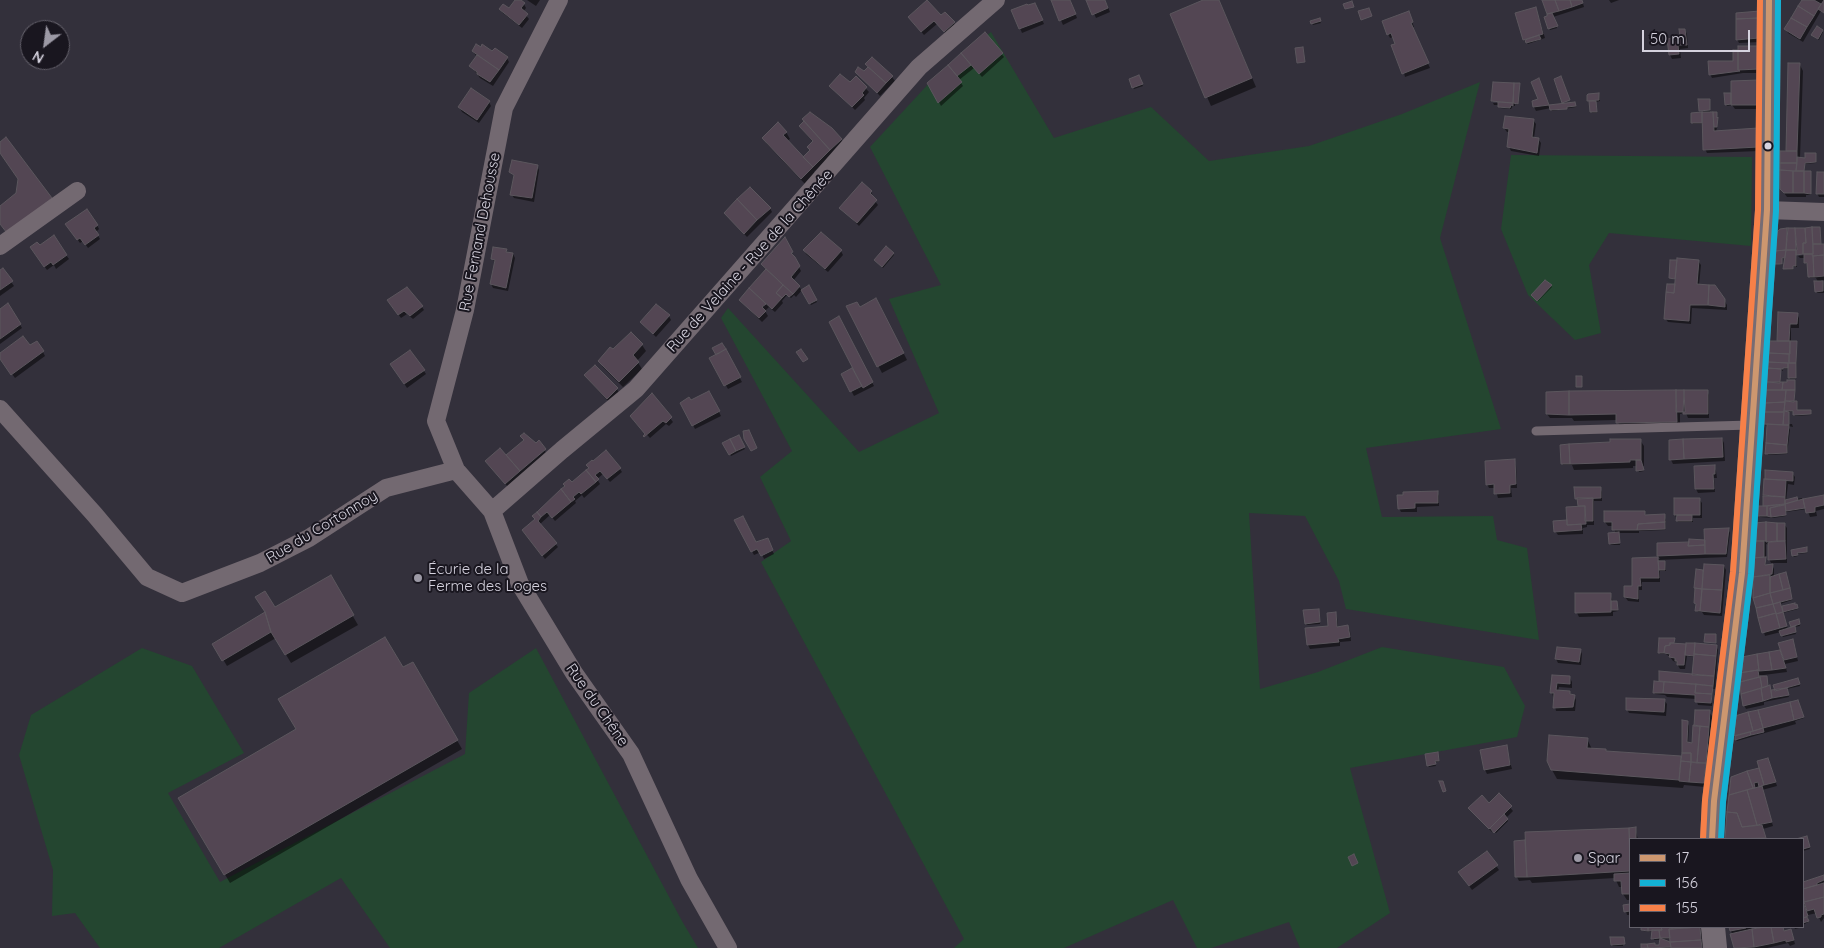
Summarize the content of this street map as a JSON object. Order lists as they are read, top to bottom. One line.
{"streets":{"street":["Rue Fernand Dehousse","Rue de Velaine - Rue de la Chênée","Rue du Cortonnoy","Rue du Chêne"]},"crossings":[["Rue Fernand Dehousse","Rue du Cortonnoy"],["Rue Fernand Dehousse","Rue du Chêne"],["Rue de Velaine - Rue de la Chênée","Rue du Chêne"],["Rue du Cortonnoy","Rue du Chêne"]],"places":["Écurie de la Ferme des Loges","Spar"],"lines":["transit line 17","transit line 156","transit line 155"],"legend":["17","156","155"],"scale_bar":"50 m","north":"bottom left"}
